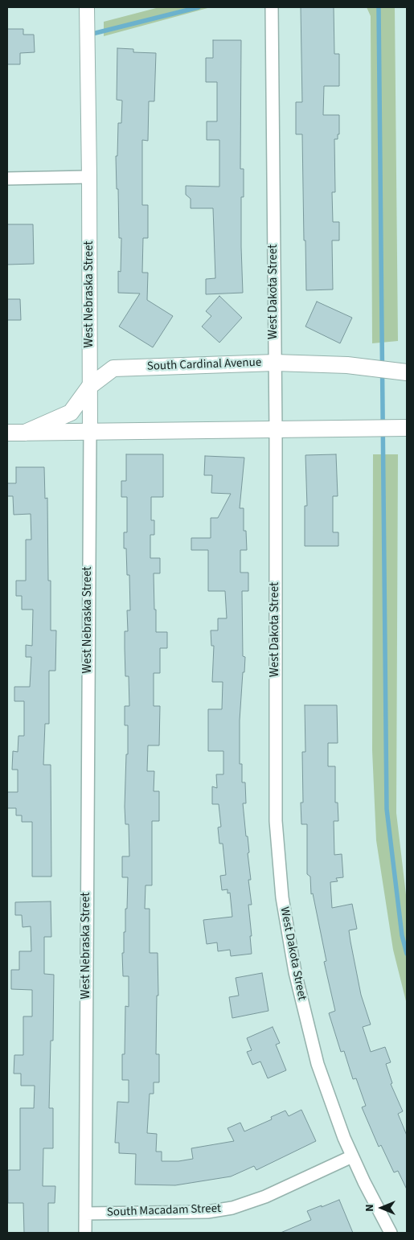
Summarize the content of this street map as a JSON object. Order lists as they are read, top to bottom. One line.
{"streets":{"main road":["South Cardinal Avenue"],"street":["West Dakota Street","West Nebraska Street","South Macadam Street"]},"crossings":[["West Dakota Street","South Cardinal Avenue"],["West Dakota Street","South Macadam Street"],["West Nebraska Street","South Cardinal Avenue"],["West Nebraska Street","South Macadam Street"]],"north":"left"}
